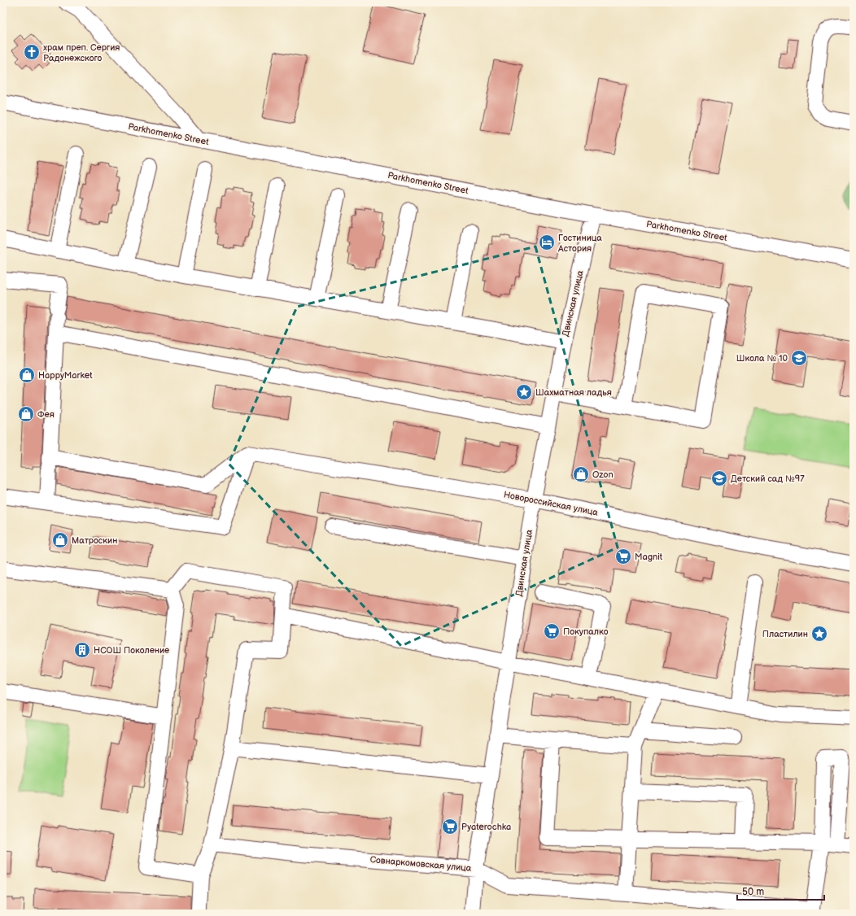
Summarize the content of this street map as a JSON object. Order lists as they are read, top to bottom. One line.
{"streets":{"street":["Parkhomenko Street","Двинская улица","Новороссийская улица","Совнаркомовская улица"]},"crossings":[["Parkhomenko Street","Двинская улица"],["Двинская улица","Новороссийская улица"],["Двинская улица","Совнаркомовская улица"]],"places":{"church":["храм преп. Сергия Радонежского"],"hotel":["Гостиница Астория"],"school or university":["Школа № 10","Детский сад №97"],"shop":["HappyMarket","Фея","Ozon","Матроскин"],"place":["Шахматная ладья","Пластилин"],"supermarket":["Magnit","Покупалко","Pyaterochka"],"building":["НСОШ Поколение"]},"scale_bar":"50 m"}
